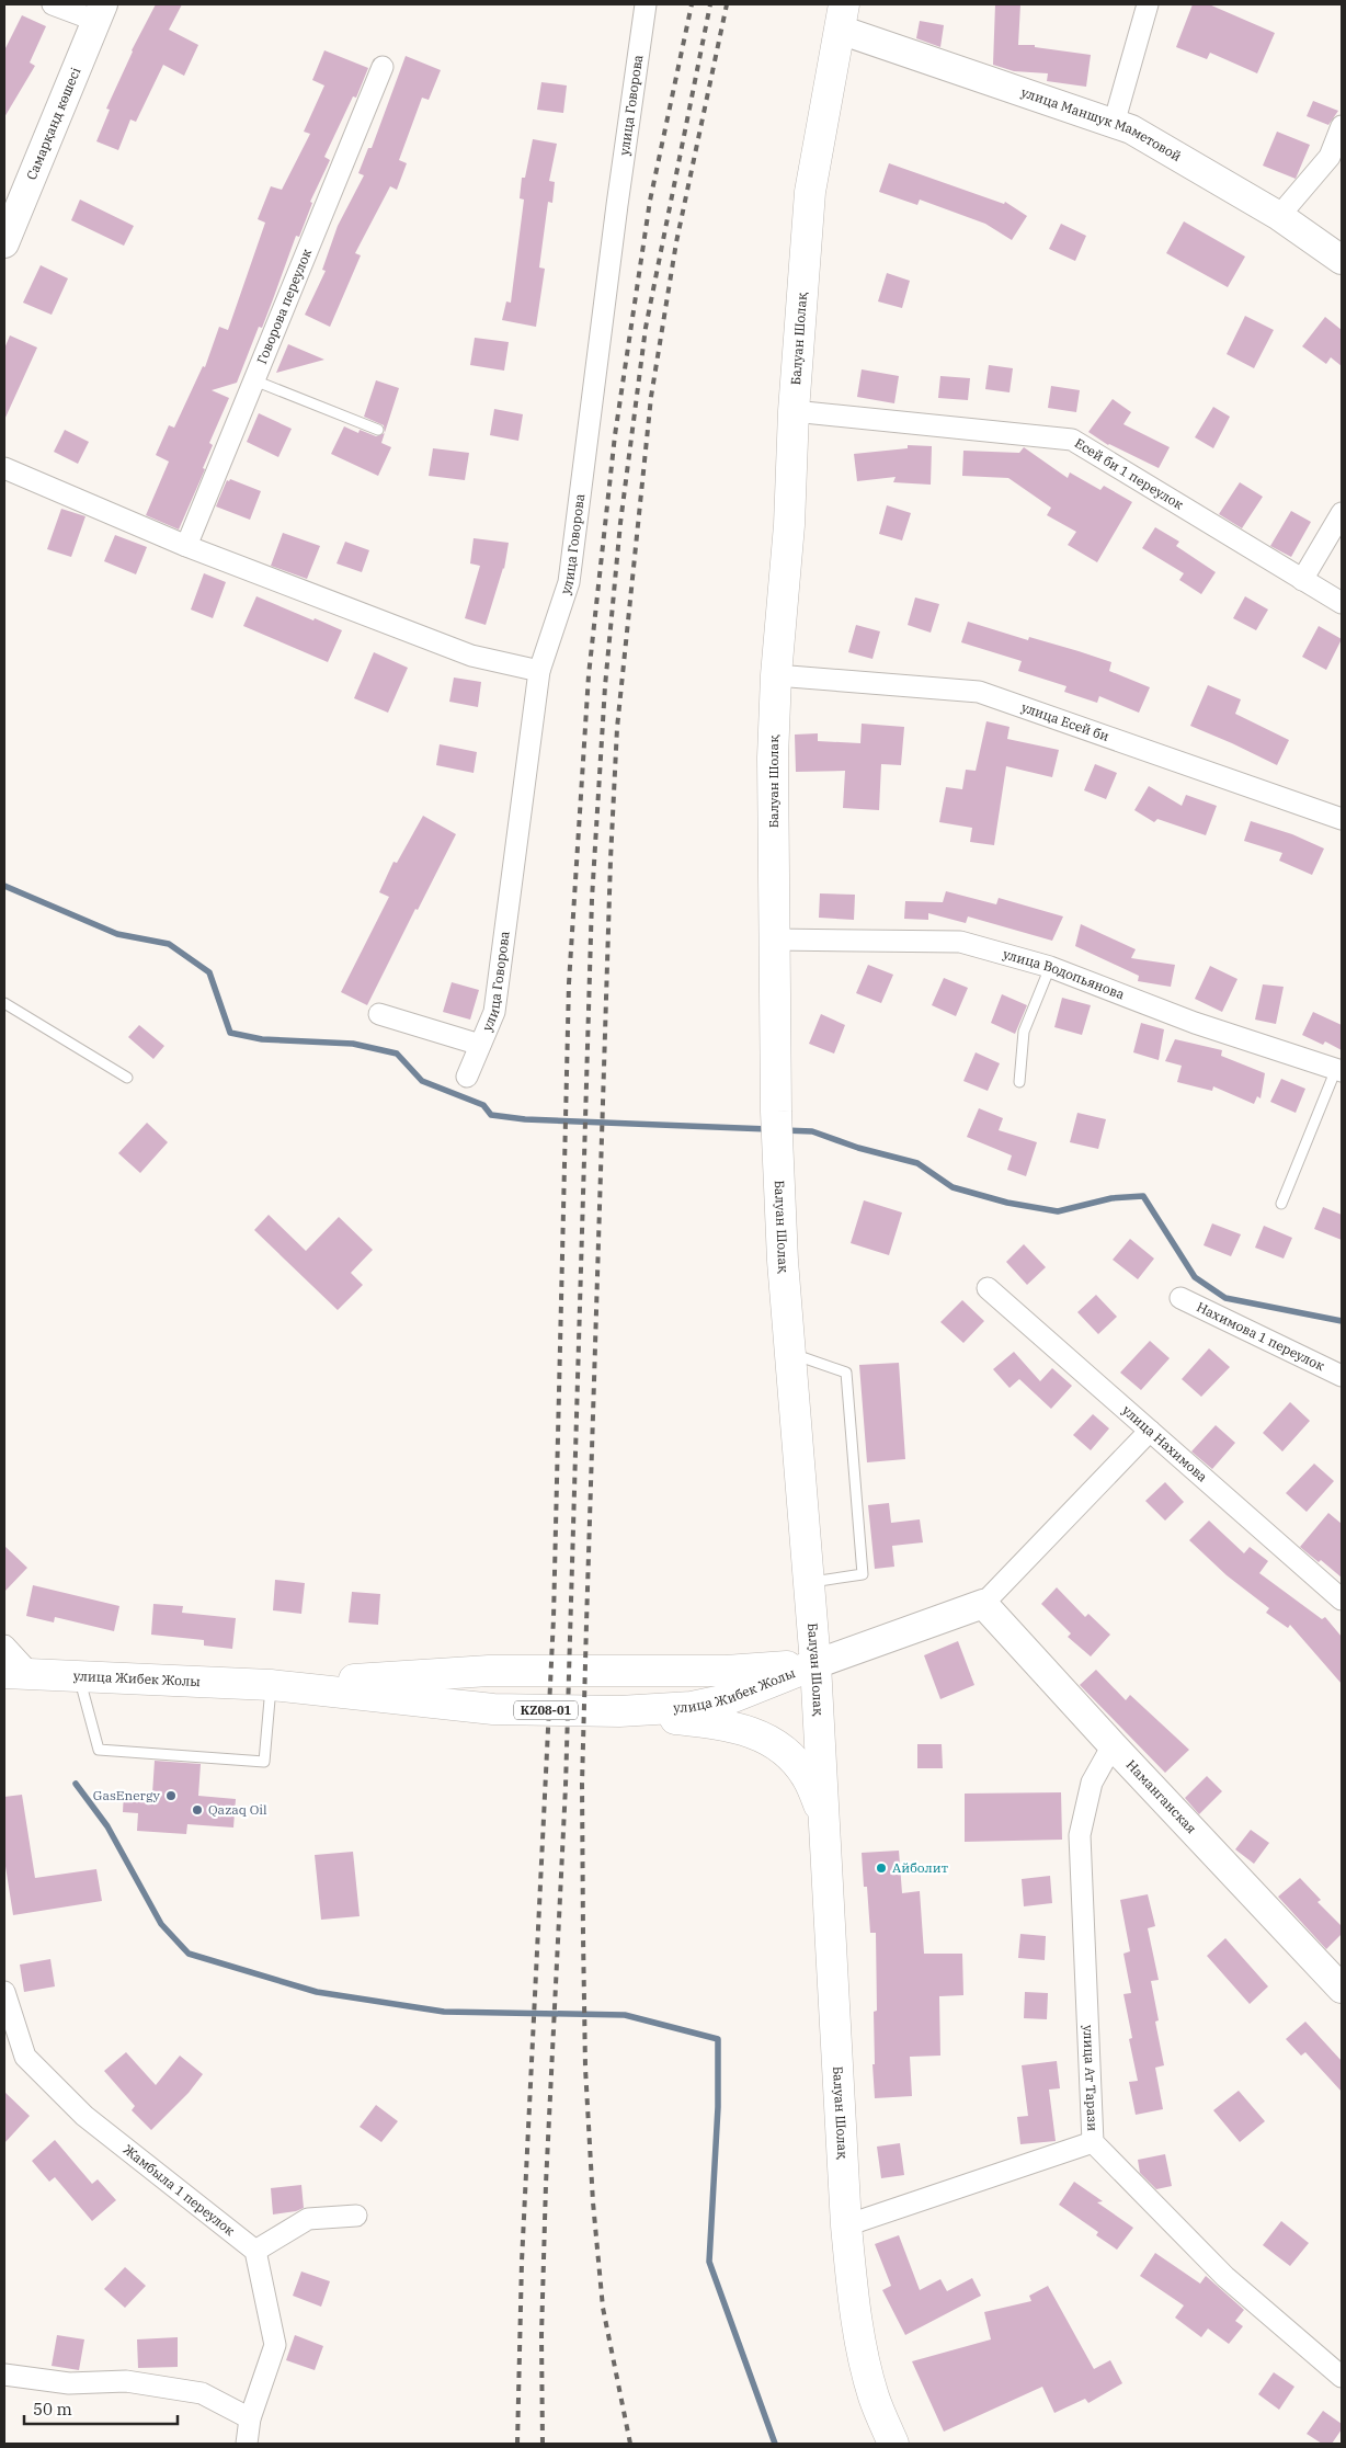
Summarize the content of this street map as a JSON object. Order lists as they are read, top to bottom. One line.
{"streets":{"main road":["Балуан Шолақ","улица Жибек Жолы","KZ08-01"],"street":["улица Говорова","Самарқанд көшесі","улица Маншук Маметовой","Говорова переулок","Есей би 1 переулок","улица Есей би","улица Водопьянова","Нахимова 1 переулок","улица Нахимова","Наманганская","улица Ат Тарази","Жамбыла 1 переулок"]},"crossings":[["улица Маншук Маметовой","Балуан Шолақ"],["Балуан Шолақ","Есей би 1 переулок"],["Балуан Шолақ","улица Есей би"],["Балуан Шолақ","улица Водопьянова"],["Балуан Шолақ","улица Жибек Жолы"],["Балуан Шолақ","KZ08-01"],["улица Жибек Жолы","KZ08-01"],["Наманганская","улица Ат Тарази"]],"places":["GasEnergy","Qazaq Oil","Айболит"],"scale_bar":"50 m"}
